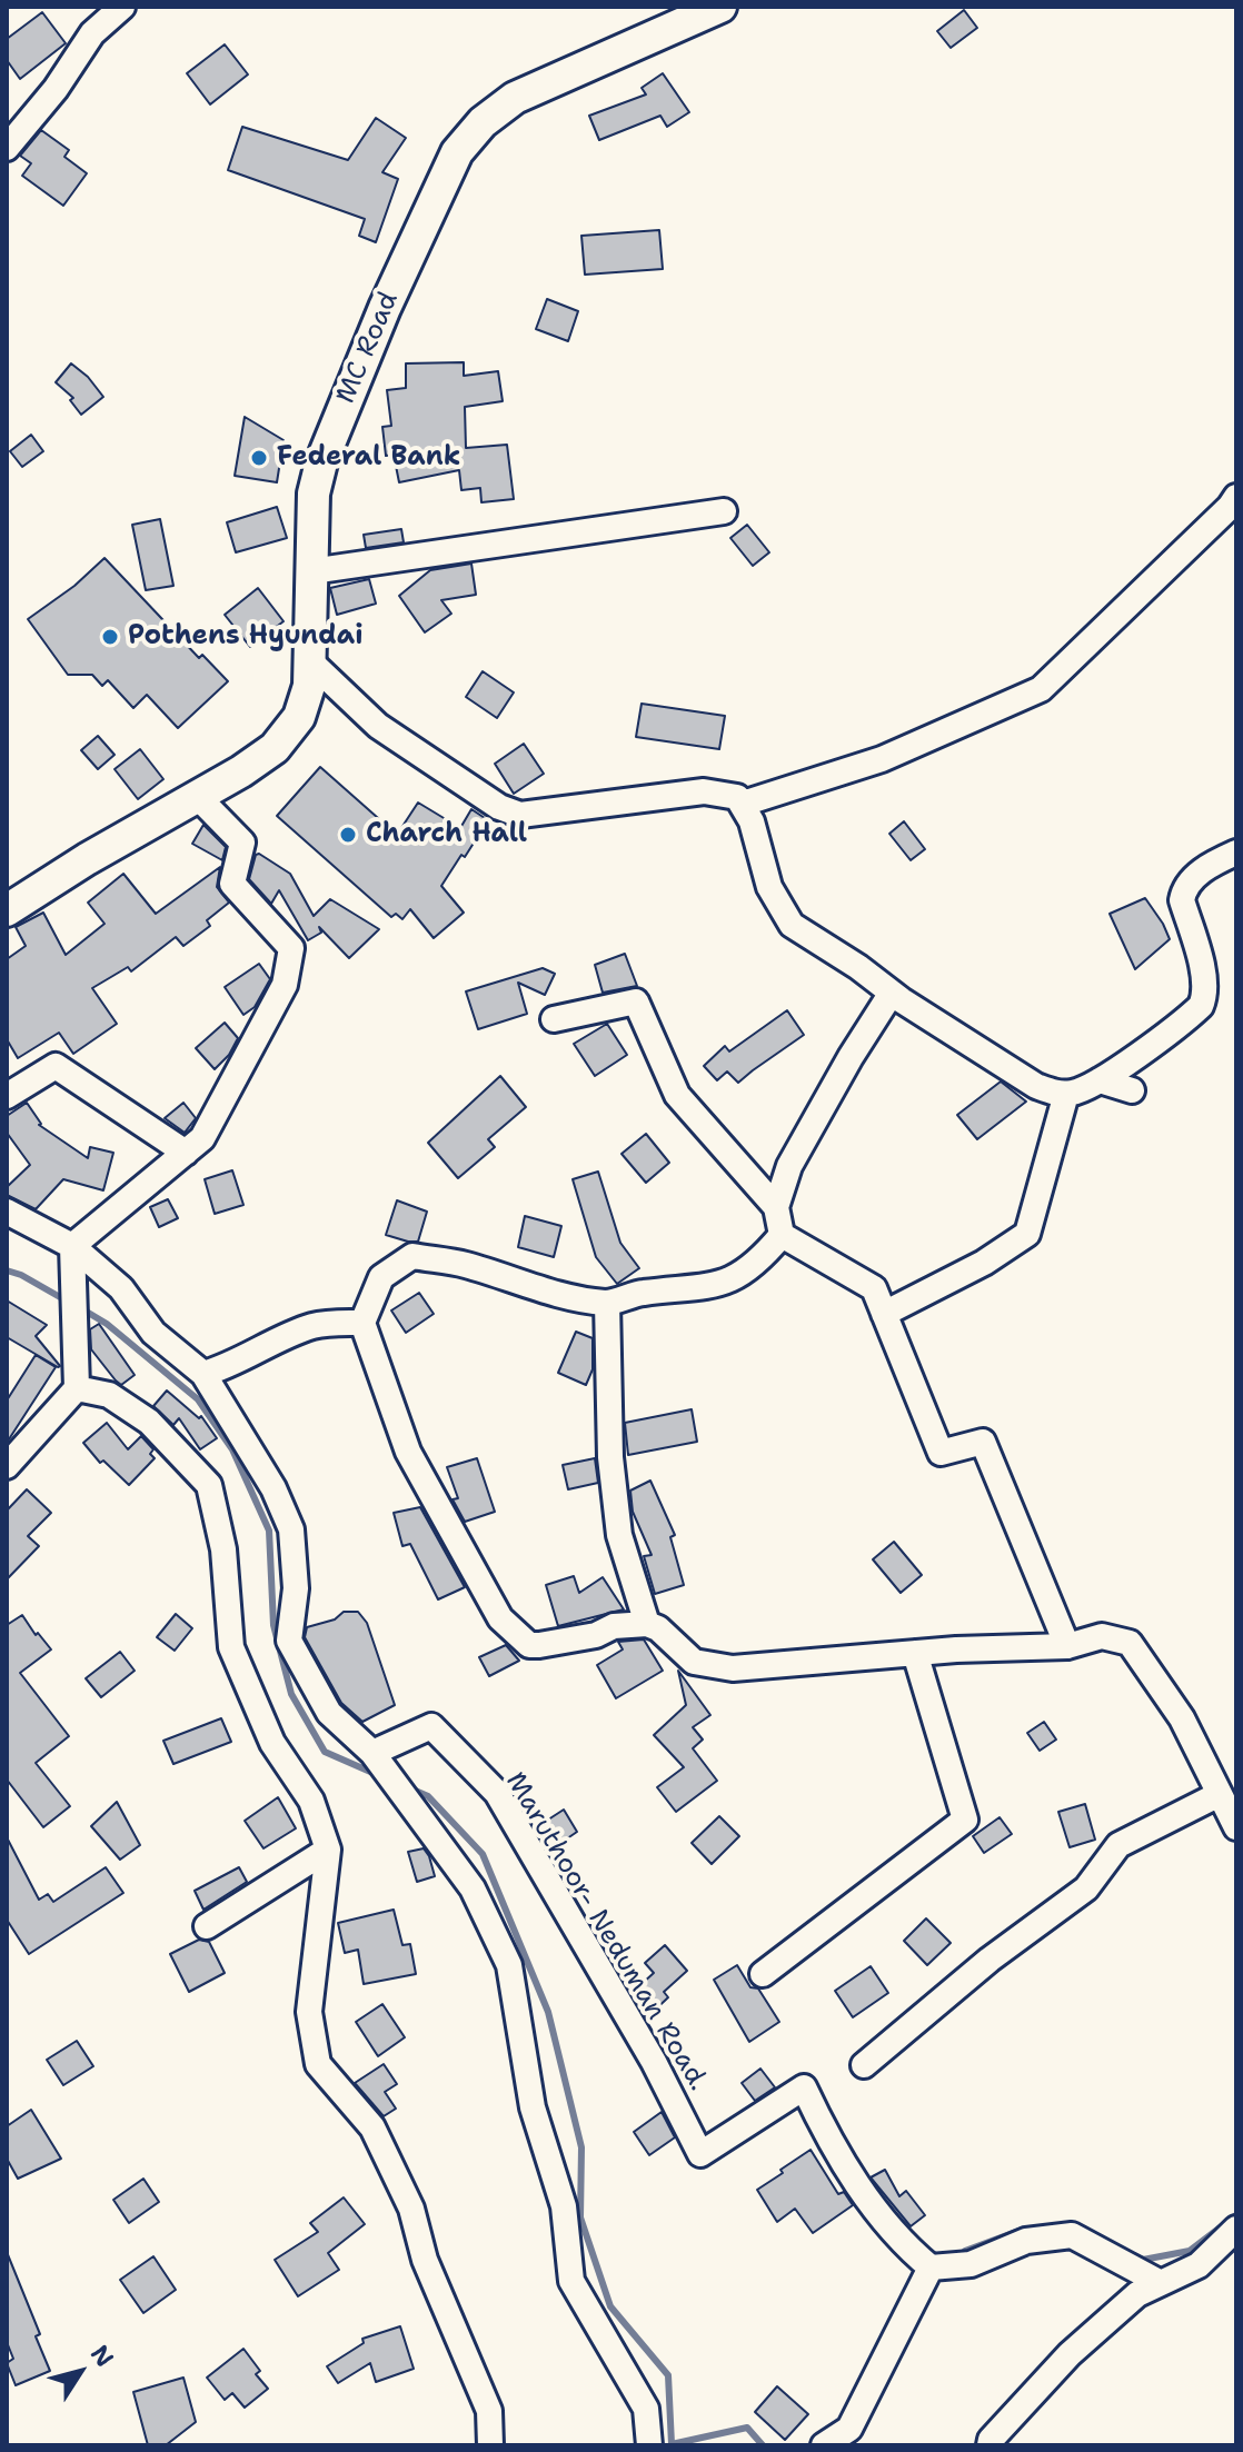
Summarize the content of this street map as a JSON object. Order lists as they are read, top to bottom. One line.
{"streets":{"main road":["MC Road"],"street":["Maruthoor- Neduman Road."]},"places":["Federal Bank","Pothens Hyundai","Charch Hall"],"north":"top right"}
